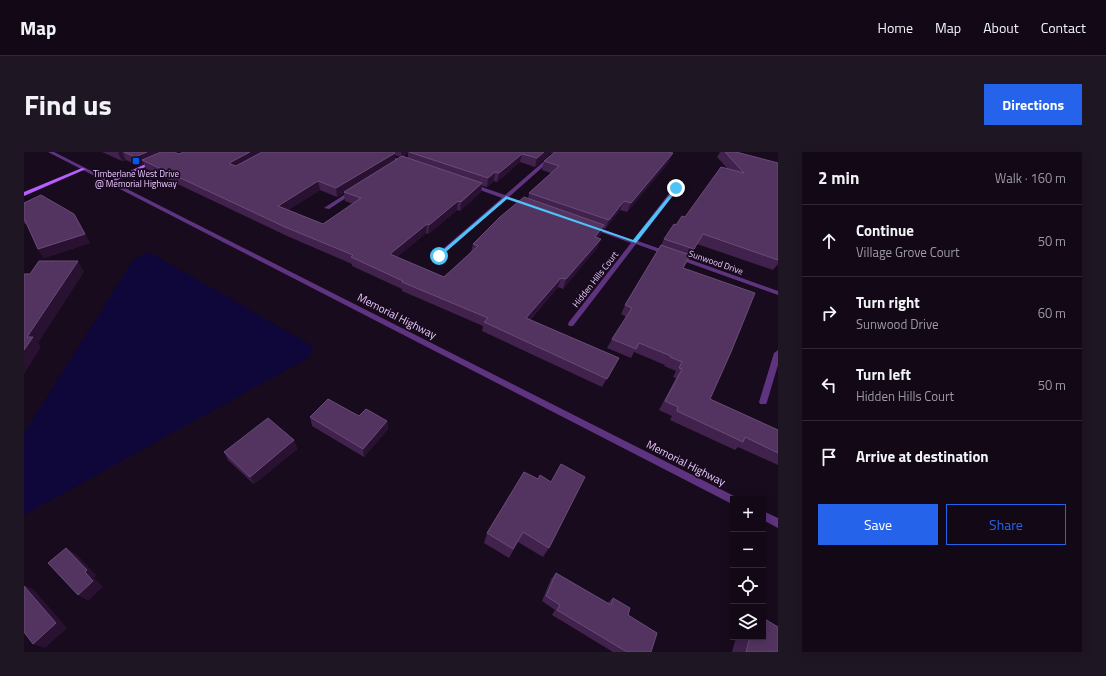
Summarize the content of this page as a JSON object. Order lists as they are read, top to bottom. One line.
{"streets":{"street":["Sunwood Drive","Hidden Hills Court","Memorial Highway"]},"crossings":[["Sunwood Drive","Hidden Hills Court"]],"places":{"transit":["Timberlane West Drive @ Memorial Highway"]},"page":{"header":"Map","nav":["Home","Map","About","Contact"],"title":"Find us","buttons":["Directions",["Save","Share"]],"heading":["2 min","Walk · 160 m"],"list":[["Continue","Village Grove Court","50 m"],["Turn right","Sunwood Drive","60 m"],["Turn left","Hidden Hills Court","50 m"],"Arrive at destination"],"map_buttons":["+","−"]}}
